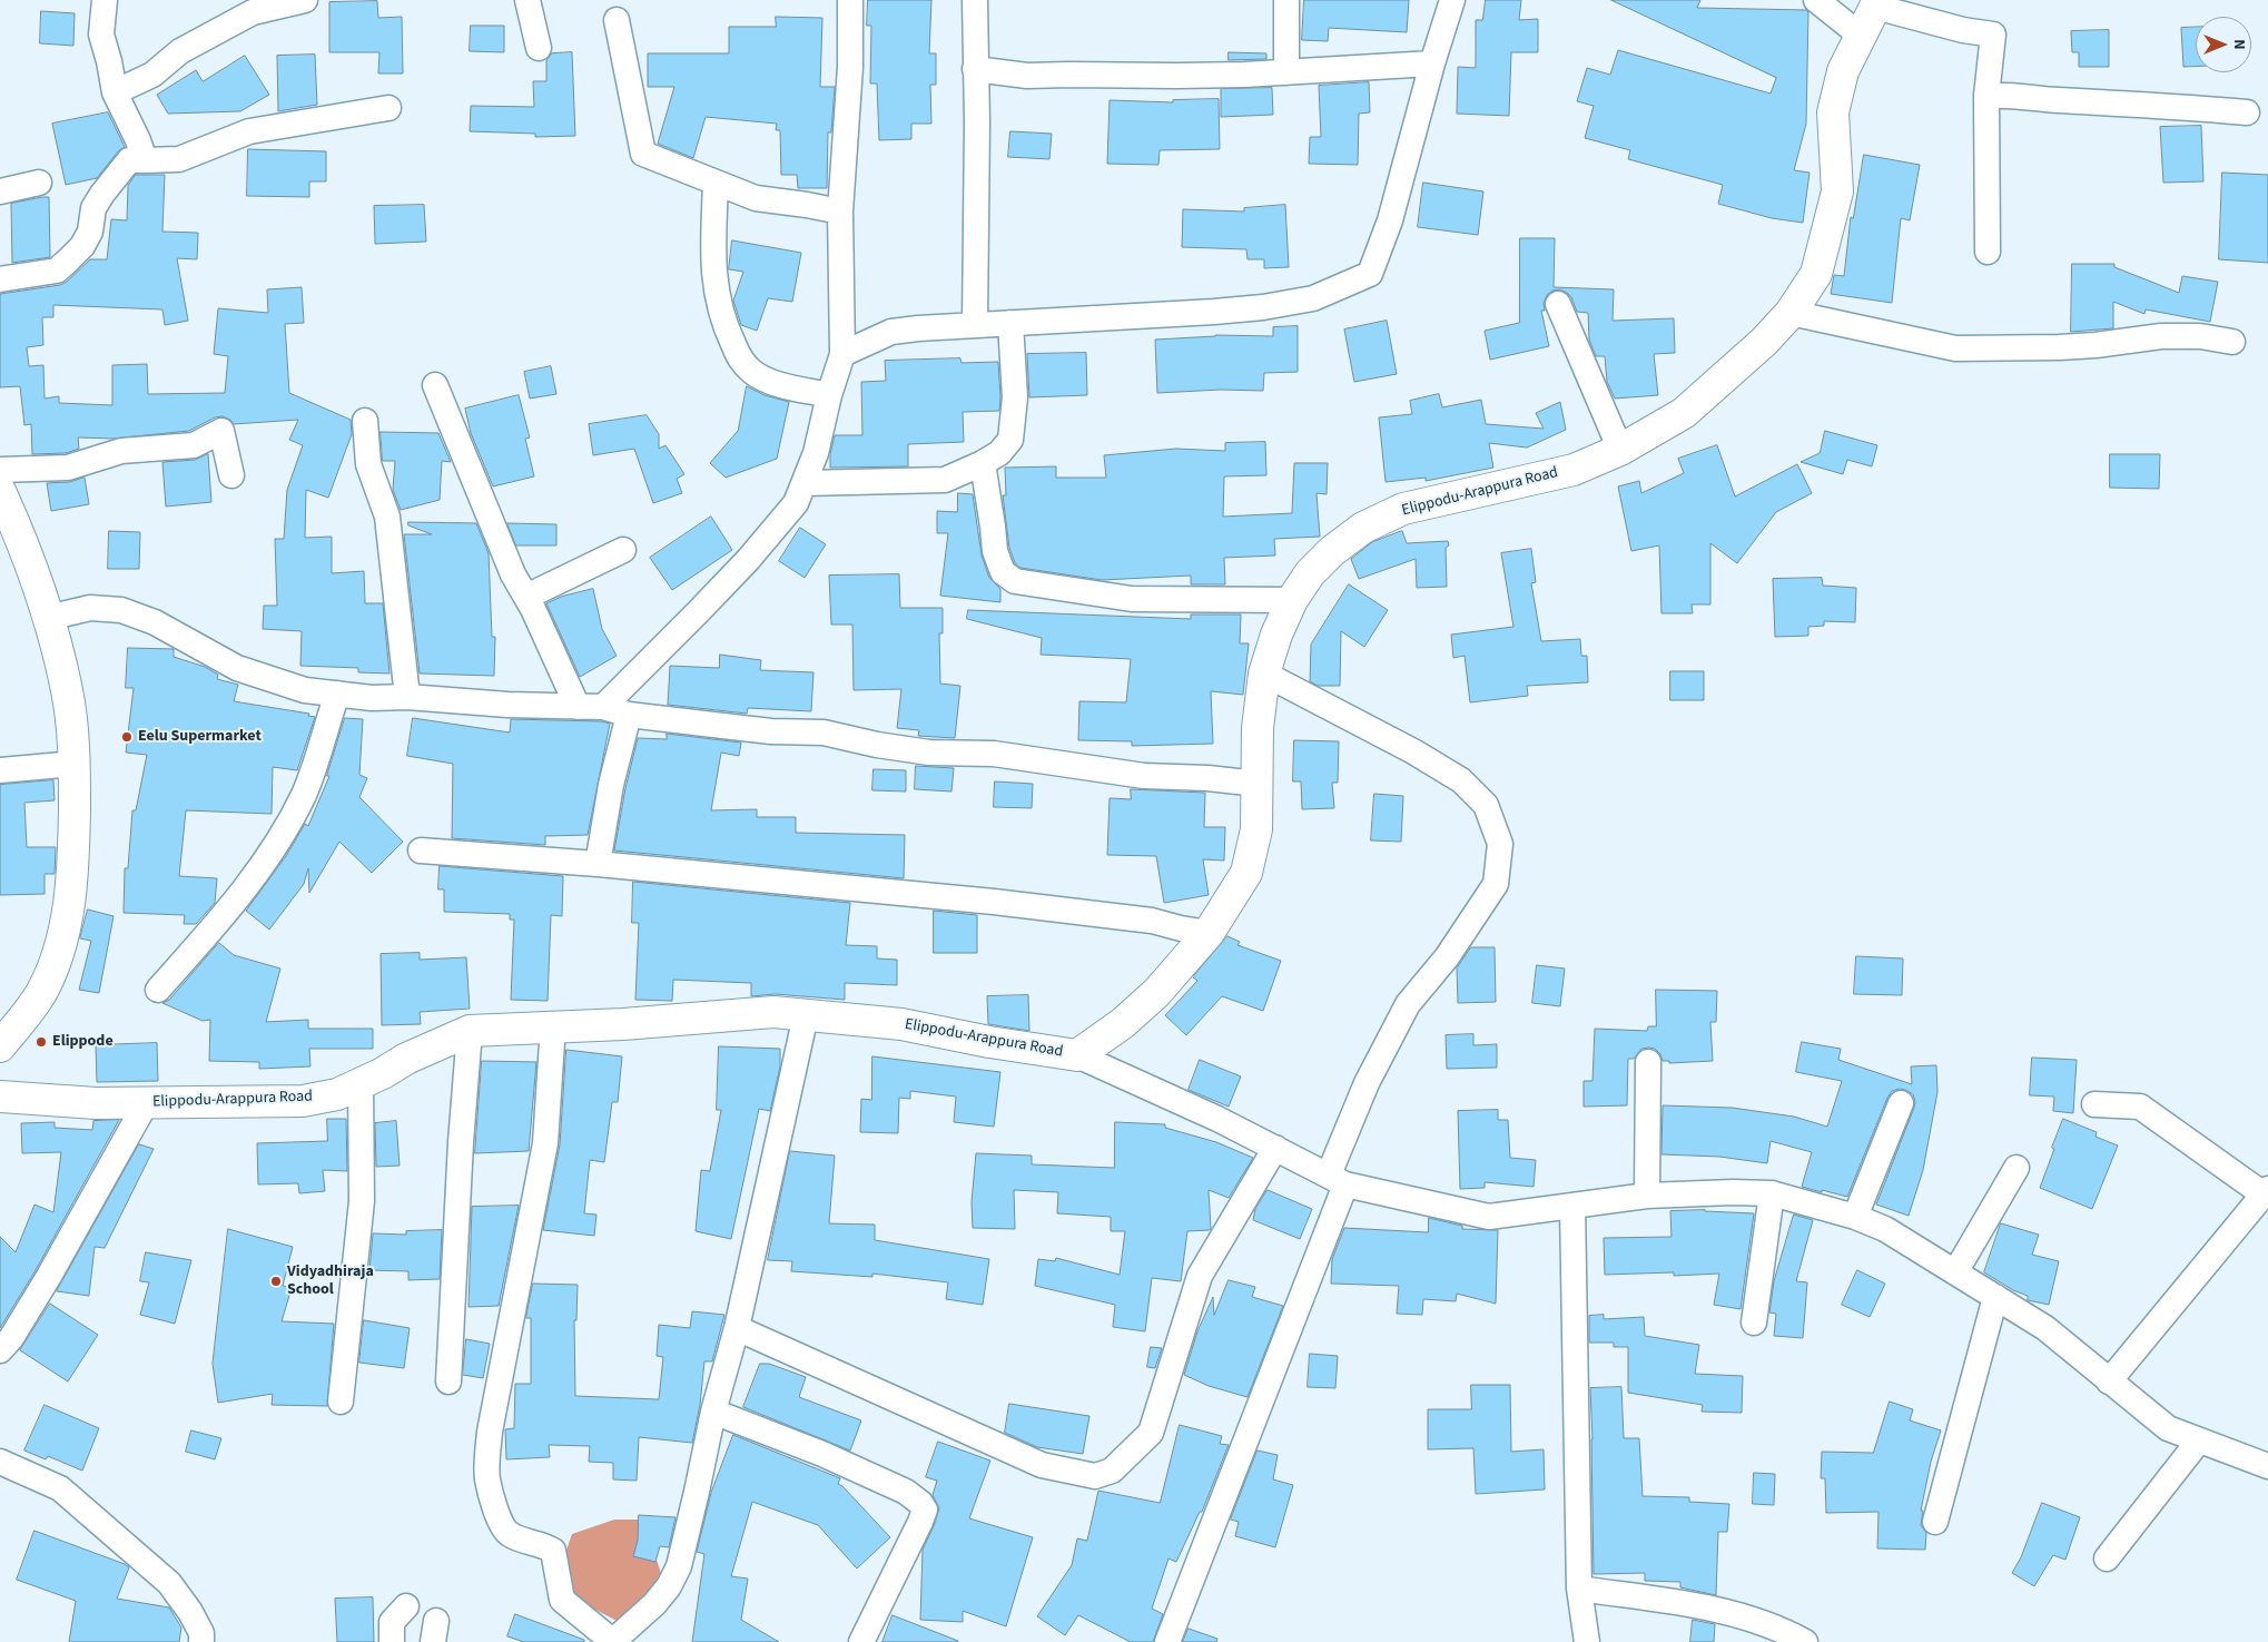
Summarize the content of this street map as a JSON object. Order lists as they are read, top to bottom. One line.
{"streets":{"street":["Elippodu-Arappura Road"]},"places":["Eelu Supermarket","Elippode","Vidyadhiraja School"],"north":"right"}
